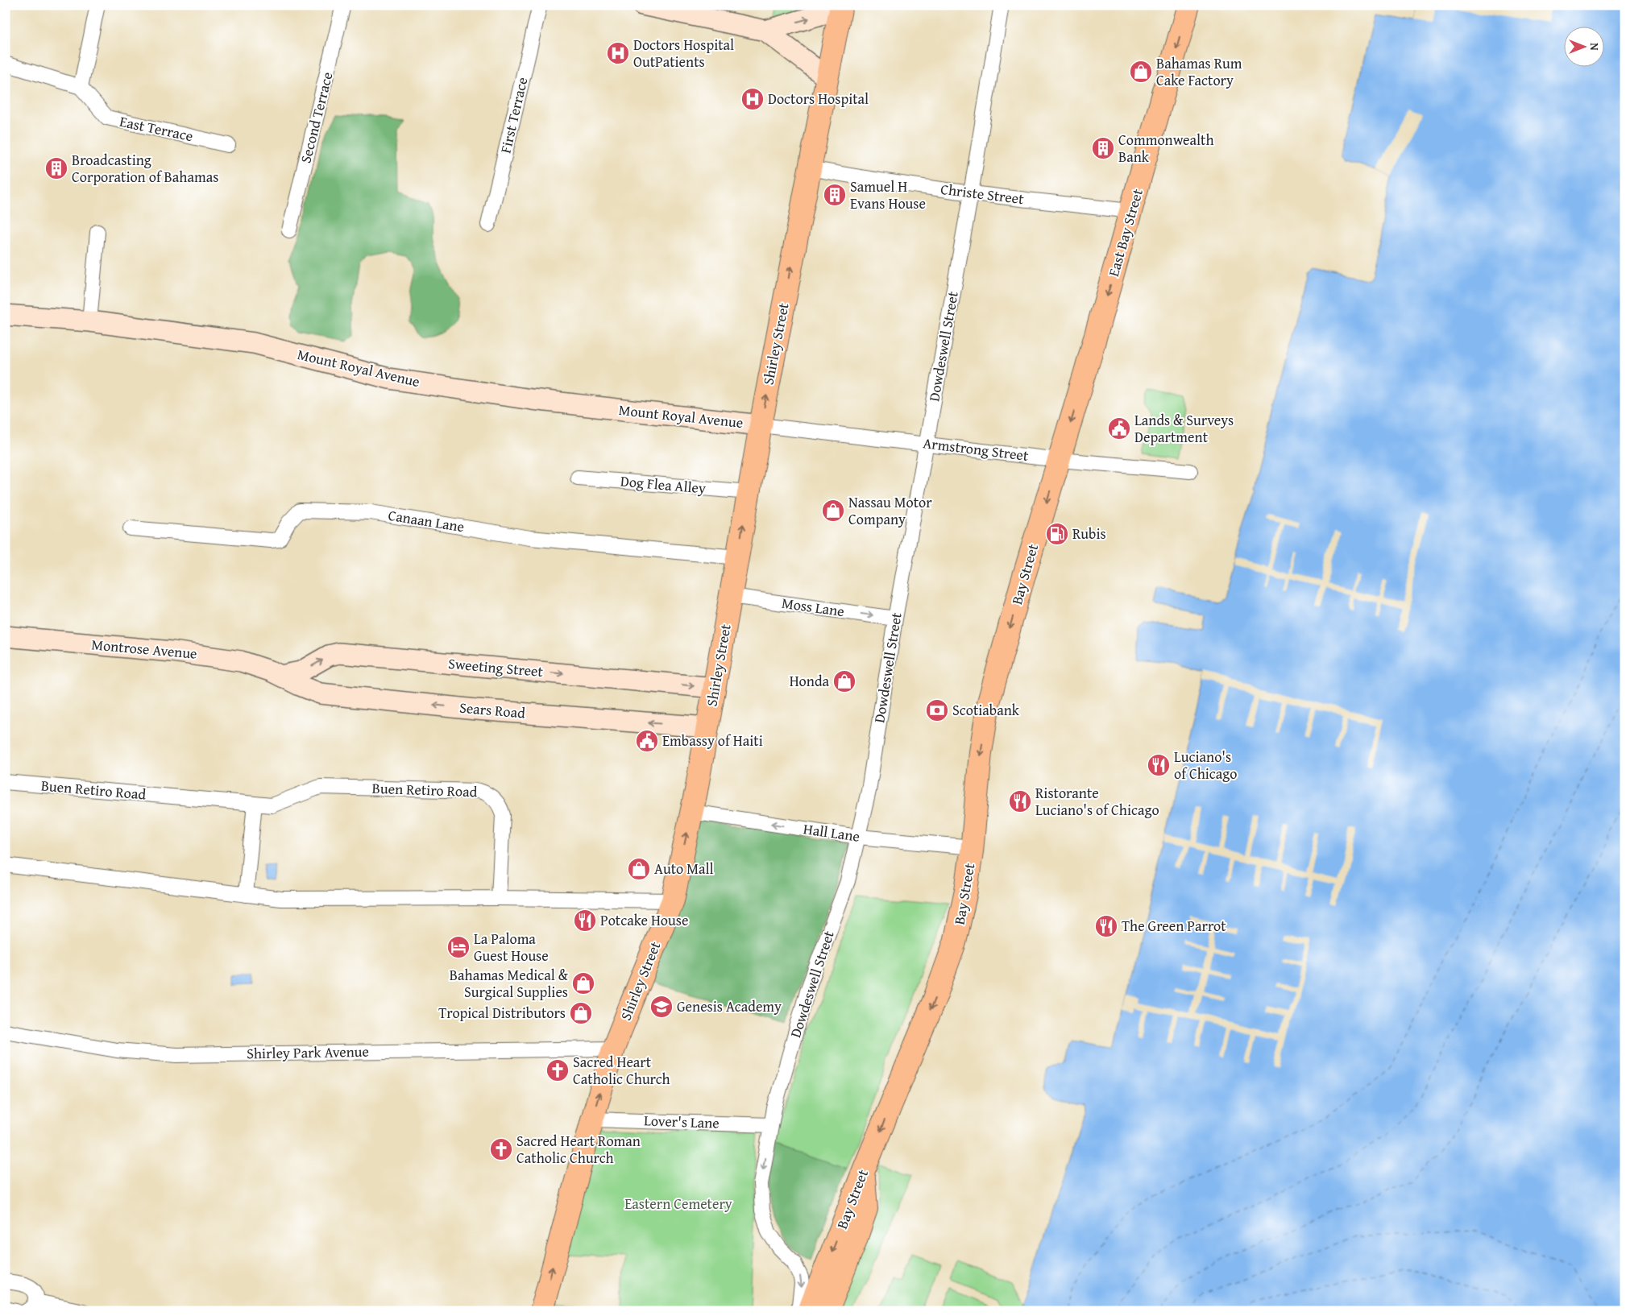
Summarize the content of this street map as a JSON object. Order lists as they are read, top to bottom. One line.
{"streets":{"highway":["East Bay Street","Shirley Street","Bay Street"],"street":["First Terrace","Second Terrace","East Terrace","Christe Street","Dowdeswell Street","Mount Royal Avenue","Armstrong Street","Dog Flea Alley","Canaan Lane","Moss Lane","Montrose Avenue","Sweeting Street","Sears Road","Buen Retiro Road","Hall Lane","Shirley Park Avenue","Lover's Lane"]},"crossings":[["Christe Street","East Bay Street"],["Christe Street","Shirley Street"],["Christe Street","Dowdeswell Street"],["East Bay Street","Armstrong Street"],["East Bay Street","Bay Street"],["Shirley Street","Mount Royal Avenue"],["Shirley Street","Armstrong Street"],["Shirley Street","Dog Flea Alley"],["Shirley Street","Canaan Lane"],["Shirley Street","Moss Lane"],["Shirley Street","Sweeting Street"],["Shirley Street","Sears Road"],["Shirley Street","Hall Lane"],["Shirley Street","Shirley Park Avenue"],["Shirley Street","Lover's Lane"],["Dowdeswell Street","Armstrong Street"],["Dowdeswell Street","Moss Lane"],["Dowdeswell Street","Hall Lane"],["Dowdeswell Street","Lover's Lane"],["Mount Royal Avenue","Armstrong Street"],["Armstrong Street","Bay Street"],["Bay Street","Hall Lane"],["Montrose Avenue","Sweeting Street"],["Montrose Avenue","Sears Road"],["Sweeting Street","Sears Road"]],"one_way":["East Bay Street","Shirley Street","Bay Street","Moss Lane","Sweeting Street","Sears Road","Hall Lane"],"parks":["Eastern Cemetery"],"places":{"hospital":["Doctors Hospital OutPatients","Doctors Hospital"],"shop":["Bahamas Rum Cake Factory","Nassau Motor Company","Honda","Auto Mall","Bahamas Medical & Surgical Supplies","Tropical Distributors"],"building":["Commonwealth Bank","Broadcasting Corporation of Bahamas","Samuel H Evans House"],"public building":["Lands & Surveys Department","Embassy of Haiti"],"fuel station":["Rubis"],"bank":["Scotiabank"],"restaurant":["Luciano's of Chicago","Ristorante Luciano's of Chicago","Potcake House","The Green Parrot"],"hotel":["La Paloma Guest House"],"school or university":["Genesis Academy"],"church":["Sacred Heart Catholic Church","Sacred Heart Roman Catholic Church"]},"north":"right"}
